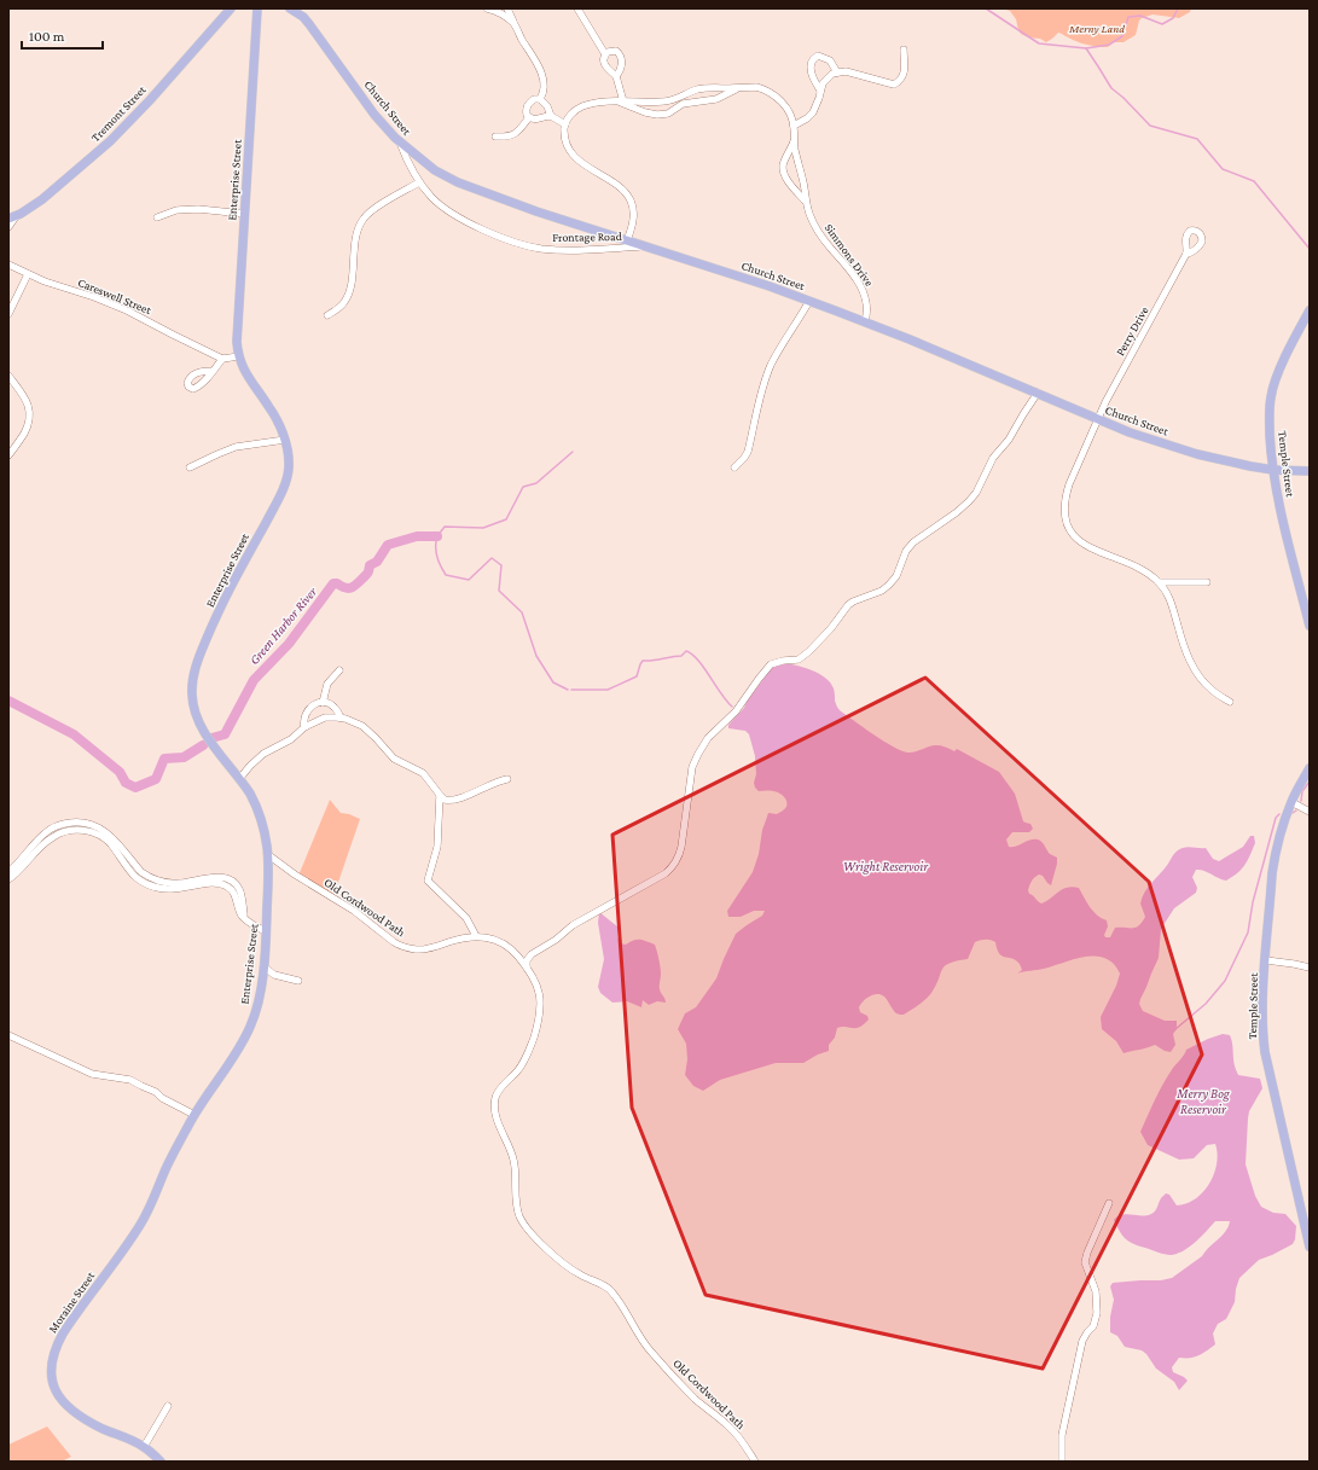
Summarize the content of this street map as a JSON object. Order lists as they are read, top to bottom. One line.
{"streets":{"main road":["Church Street","Tremont Street","Enterprise Street","Temple Street","Moraine Street"],"street":["Frontage Road","Simmons Drive","Careswell Street","Perry Drive","Old Cordwood Path"]},"crossings":[["Church Street","Frontage Road"],["Church Street","Simmons Drive"],["Church Street","Perry Drive"],["Church Street","Temple Street"],["Enterprise Street","Old Cordwood Path"],["Enterprise Street","Moraine Street"]],"water":["Green Harbor River","Wright Reservoir","Merry Bog Reservoir"],"parks":["Merny Land"],"scale_bar":"100 m"}
